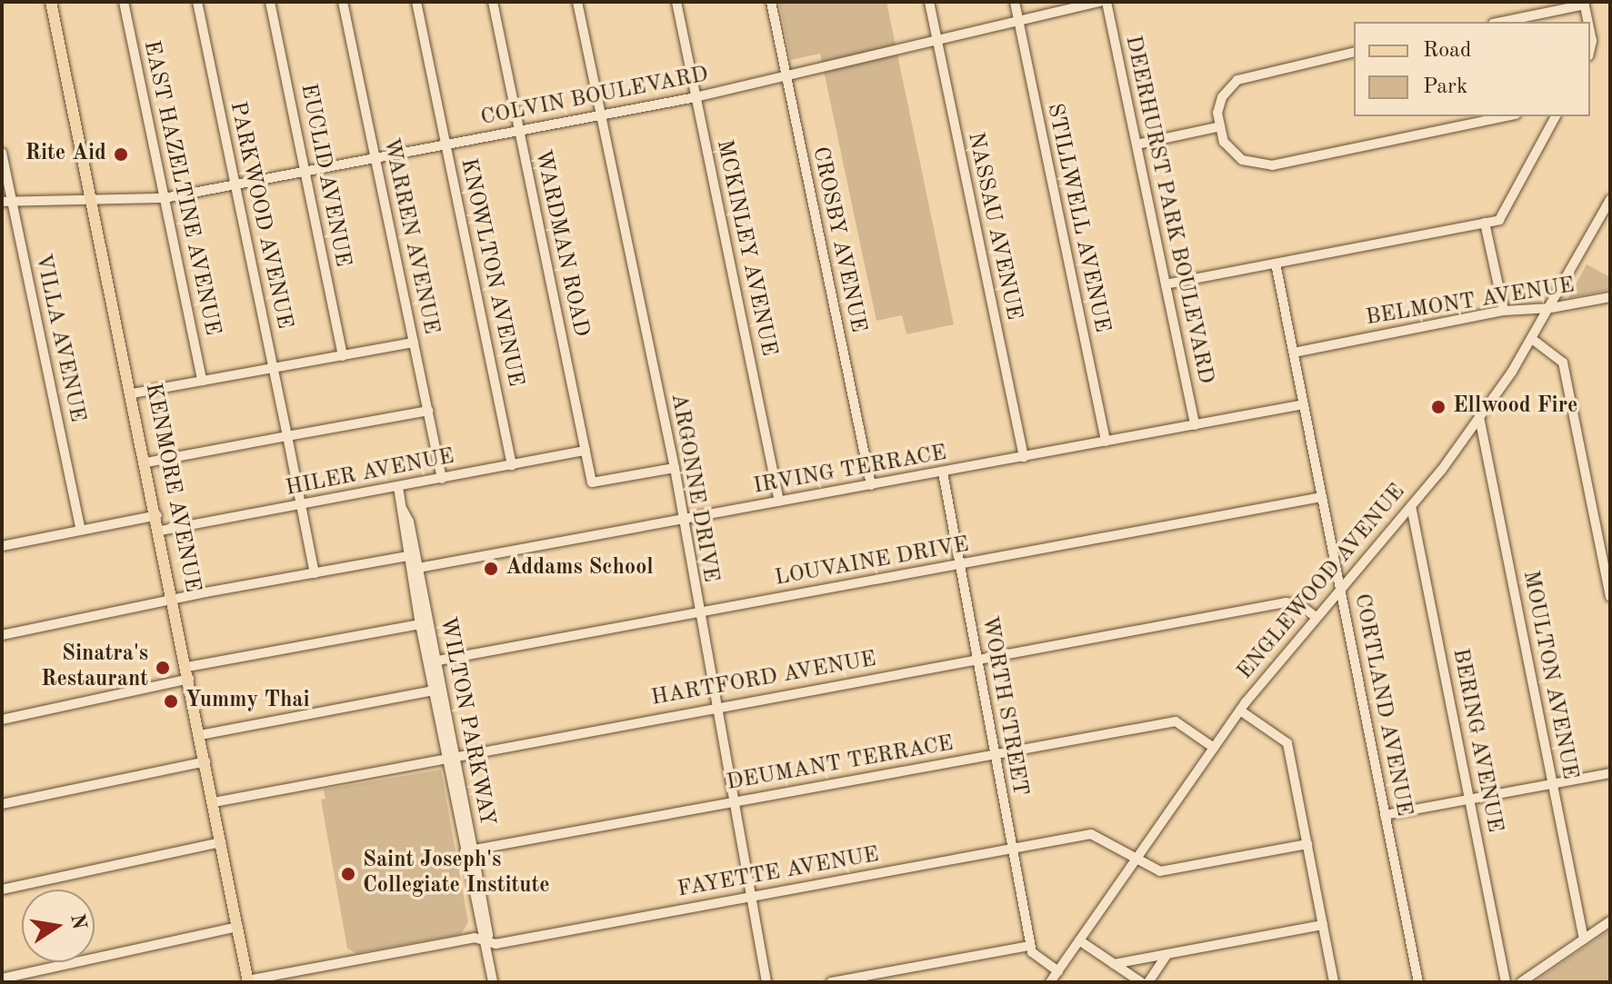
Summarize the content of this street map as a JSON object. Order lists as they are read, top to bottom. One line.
{"streets":{"main road":["KENMORE AVENUE"],"street":["COLVIN BOULEVARD","EUCLID AVENUE","EAST HAZELTINE AVENUE","DEERHURST PARK BOULEVARD","PARKWOOD AVENUE","STILLWELL AVENUE","NASSAU AVENUE","WARREN AVENUE","CROSBY AVENUE","WARDMAN ROAD","MCKINLEY AVENUE","KNOWLTON AVENUE","BELMONT AVENUE","VILLA AVENUE","IRVING TERRACE","HILER AVENUE","ARGONNE DRIVE","LOUVAINE DRIVE","ENGLEWOOD AVENUE","MOULTON AVENUE","HARTFORD AVENUE","CORTLAND AVENUE","WORTH STREET","WILTON PARKWAY","BERING AVENUE","DEUMANT TERRACE","FAYETTE AVENUE"]},"crossings":[["COLVIN BOULEVARD","EUCLID AVENUE"],["COLVIN BOULEVARD","EAST HAZELTINE AVENUE"],["COLVIN BOULEVARD","PARKWOOD AVENUE"],["COLVIN BOULEVARD","STILLWELL AVENUE"],["COLVIN BOULEVARD","NASSAU AVENUE"],["COLVIN BOULEVARD","WARREN AVENUE"],["COLVIN BOULEVARD","CROSBY AVENUE"],["COLVIN BOULEVARD","WARDMAN ROAD"],["COLVIN BOULEVARD","MCKINLEY AVENUE"],["COLVIN BOULEVARD","KNOWLTON AVENUE"],["COLVIN BOULEVARD","VILLA AVENUE"],["COLVIN BOULEVARD","KENMORE AVENUE"],["COLVIN BOULEVARD","ARGONNE DRIVE"],["DEERHURST PARK BOULEVARD","IRVING TERRACE"],["PARKWOOD AVENUE","HILER AVENUE"],["STILLWELL AVENUE","IRVING TERRACE"],["NASSAU AVENUE","IRVING TERRACE"],["WARREN AVENUE","HILER AVENUE"],["CROSBY AVENUE","IRVING TERRACE"],["WARDMAN ROAD","HILER AVENUE"],["WARDMAN ROAD","ARGONNE DRIVE"],["MCKINLEY AVENUE","IRVING TERRACE"],["KNOWLTON AVENUE","HILER AVENUE"],["BELMONT AVENUE","ENGLEWOOD AVENUE"],["BELMONT AVENUE","CORTLAND AVENUE"],["IRVING TERRACE","ARGONNE DRIVE"],["IRVING TERRACE","CORTLAND AVENUE"],["IRVING TERRACE","WORTH STREET"],["IRVING TERRACE","WILTON PARKWAY"],["HILER AVENUE","KENMORE AVENUE"],["HILER AVENUE","WILTON PARKWAY"],["KENMORE AVENUE","HARTFORD AVENUE"],["KENMORE AVENUE","FAYETTE AVENUE"],["ARGONNE DRIVE","LOUVAINE DRIVE"],["ARGONNE DRIVE","HARTFORD AVENUE"],["ARGONNE DRIVE","DEUMANT TERRACE"],["ARGONNE DRIVE","FAYETTE AVENUE"],["LOUVAINE DRIVE","CORTLAND AVENUE"],["LOUVAINE DRIVE","WORTH STREET"],["LOUVAINE DRIVE","WILTON PARKWAY"],["ENGLEWOOD AVENUE","MOULTON AVENUE"],["ENGLEWOOD AVENUE","HARTFORD AVENUE"],["ENGLEWOOD AVENUE","CORTLAND AVENUE"],["ENGLEWOOD AVENUE","BERING AVENUE"],["ENGLEWOOD AVENUE","DEUMANT TERRACE"],["ENGLEWOOD AVENUE","FAYETTE AVENUE"],["HARTFORD AVENUE","WORTH STREET"],["HARTFORD AVENUE","WILTON PARKWAY"],["WORTH STREET","DEUMANT TERRACE"],["WORTH STREET","FAYETTE AVENUE"],["WILTON PARKWAY","DEUMANT TERRACE"],["WILTON PARKWAY","FAYETTE AVENUE"]],"places":["Rite Aid","Ellwood Fire","Addams School","Sinatra's Restaurant","Yummy Thai","Saint Joseph's Collegiate Institute"],"legend":["Road","Park"],"north":"right"}
